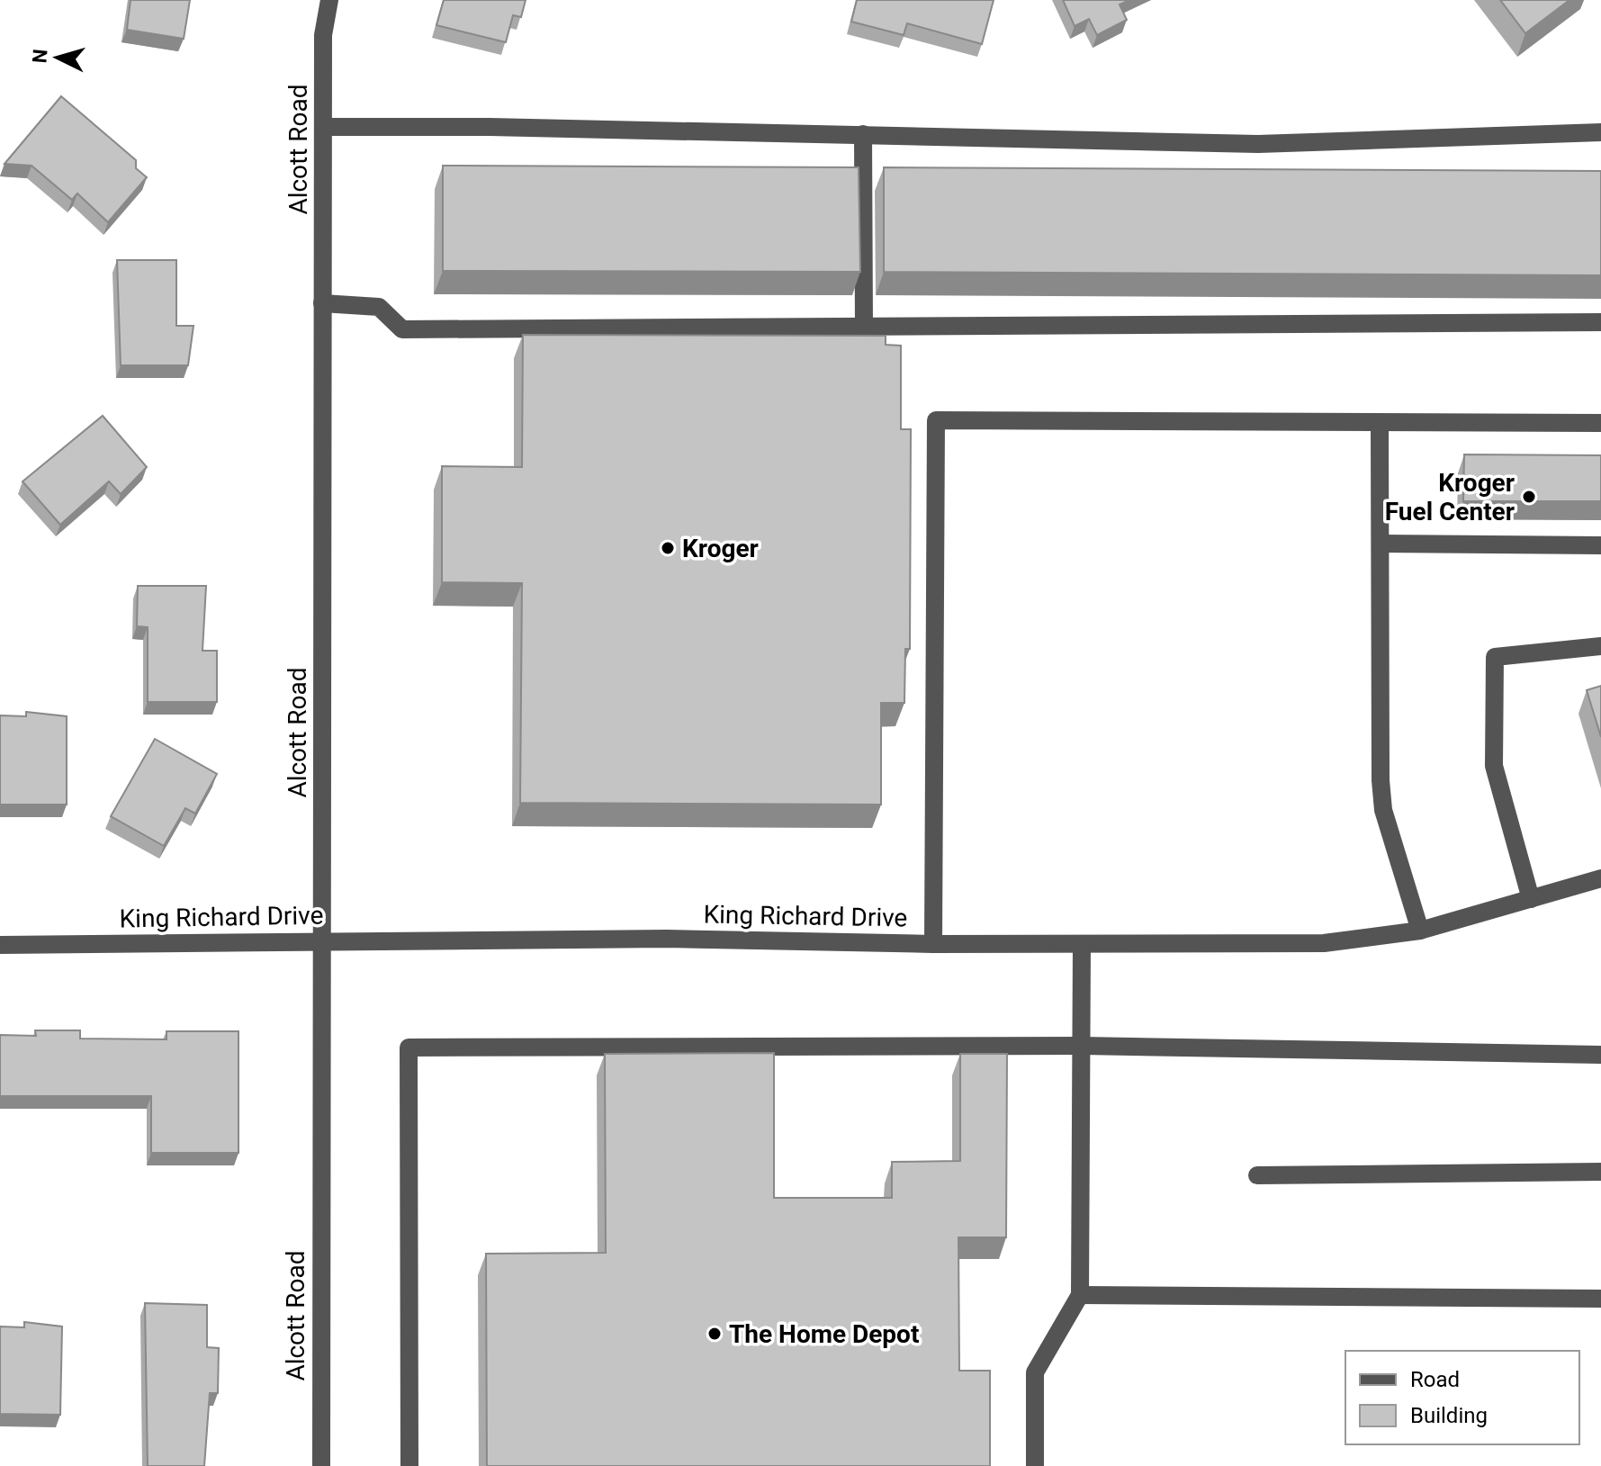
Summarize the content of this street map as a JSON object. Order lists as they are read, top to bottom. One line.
{"streets":{"street":["Alcott Road","King Richard Drive"]},"crossings":[["Alcott Road","King Richard Drive"]],"places":["Kroger Fuel Center","Kroger","The Home Depot"],"legend":["Road","Building"],"north":"left"}
